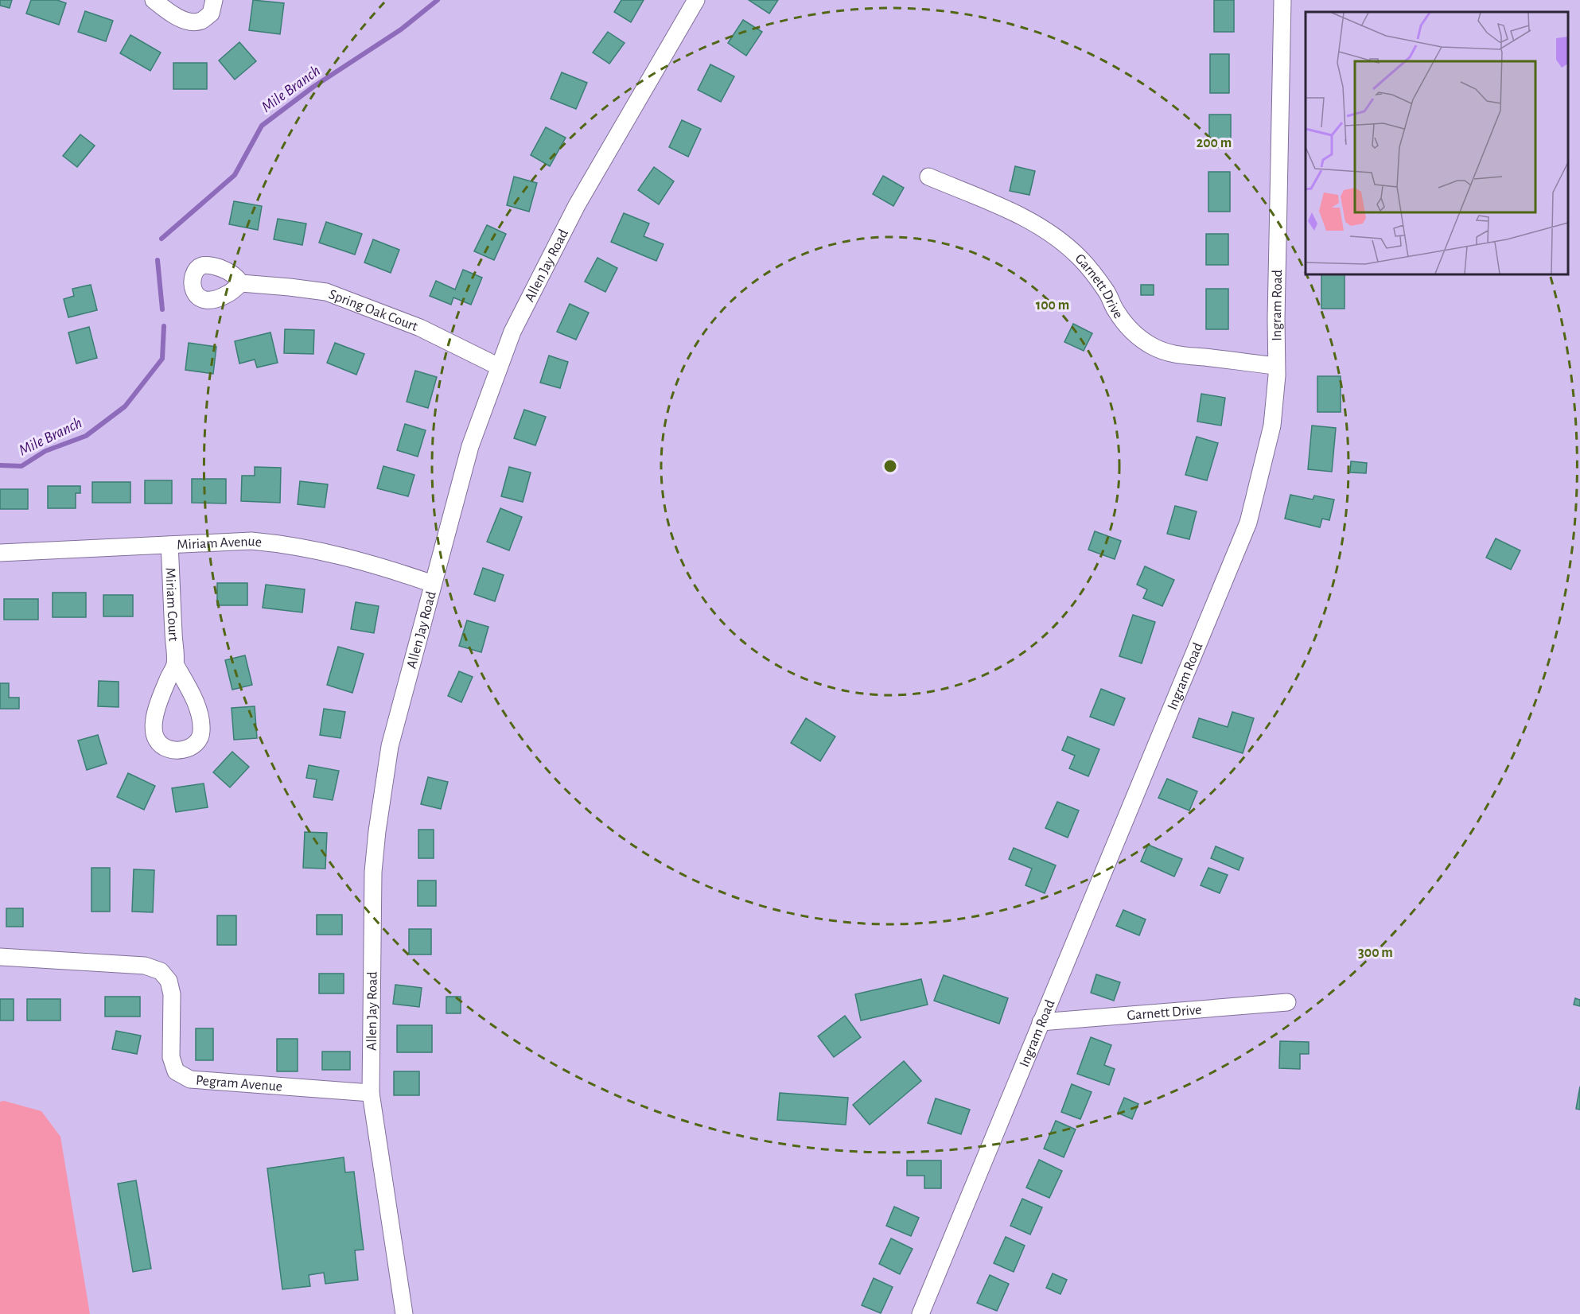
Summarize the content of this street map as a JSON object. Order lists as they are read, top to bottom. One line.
{"streets":{"street":["Allen Jay Road","Garnett Drive","Ingram Road","Spring Oak Court","Miriam Avenue","Miriam Court","Pegram Avenue"]},"crossings":[["Allen Jay Road","Spring Oak Court"],["Allen Jay Road","Miriam Avenue"],["Allen Jay Road","Pegram Avenue"],["Garnett Drive","Ingram Road"],["Miriam Avenue","Miriam Court"]],"water":["Mile Branch"],"rings":["200 m","100 m","300 m"]}
